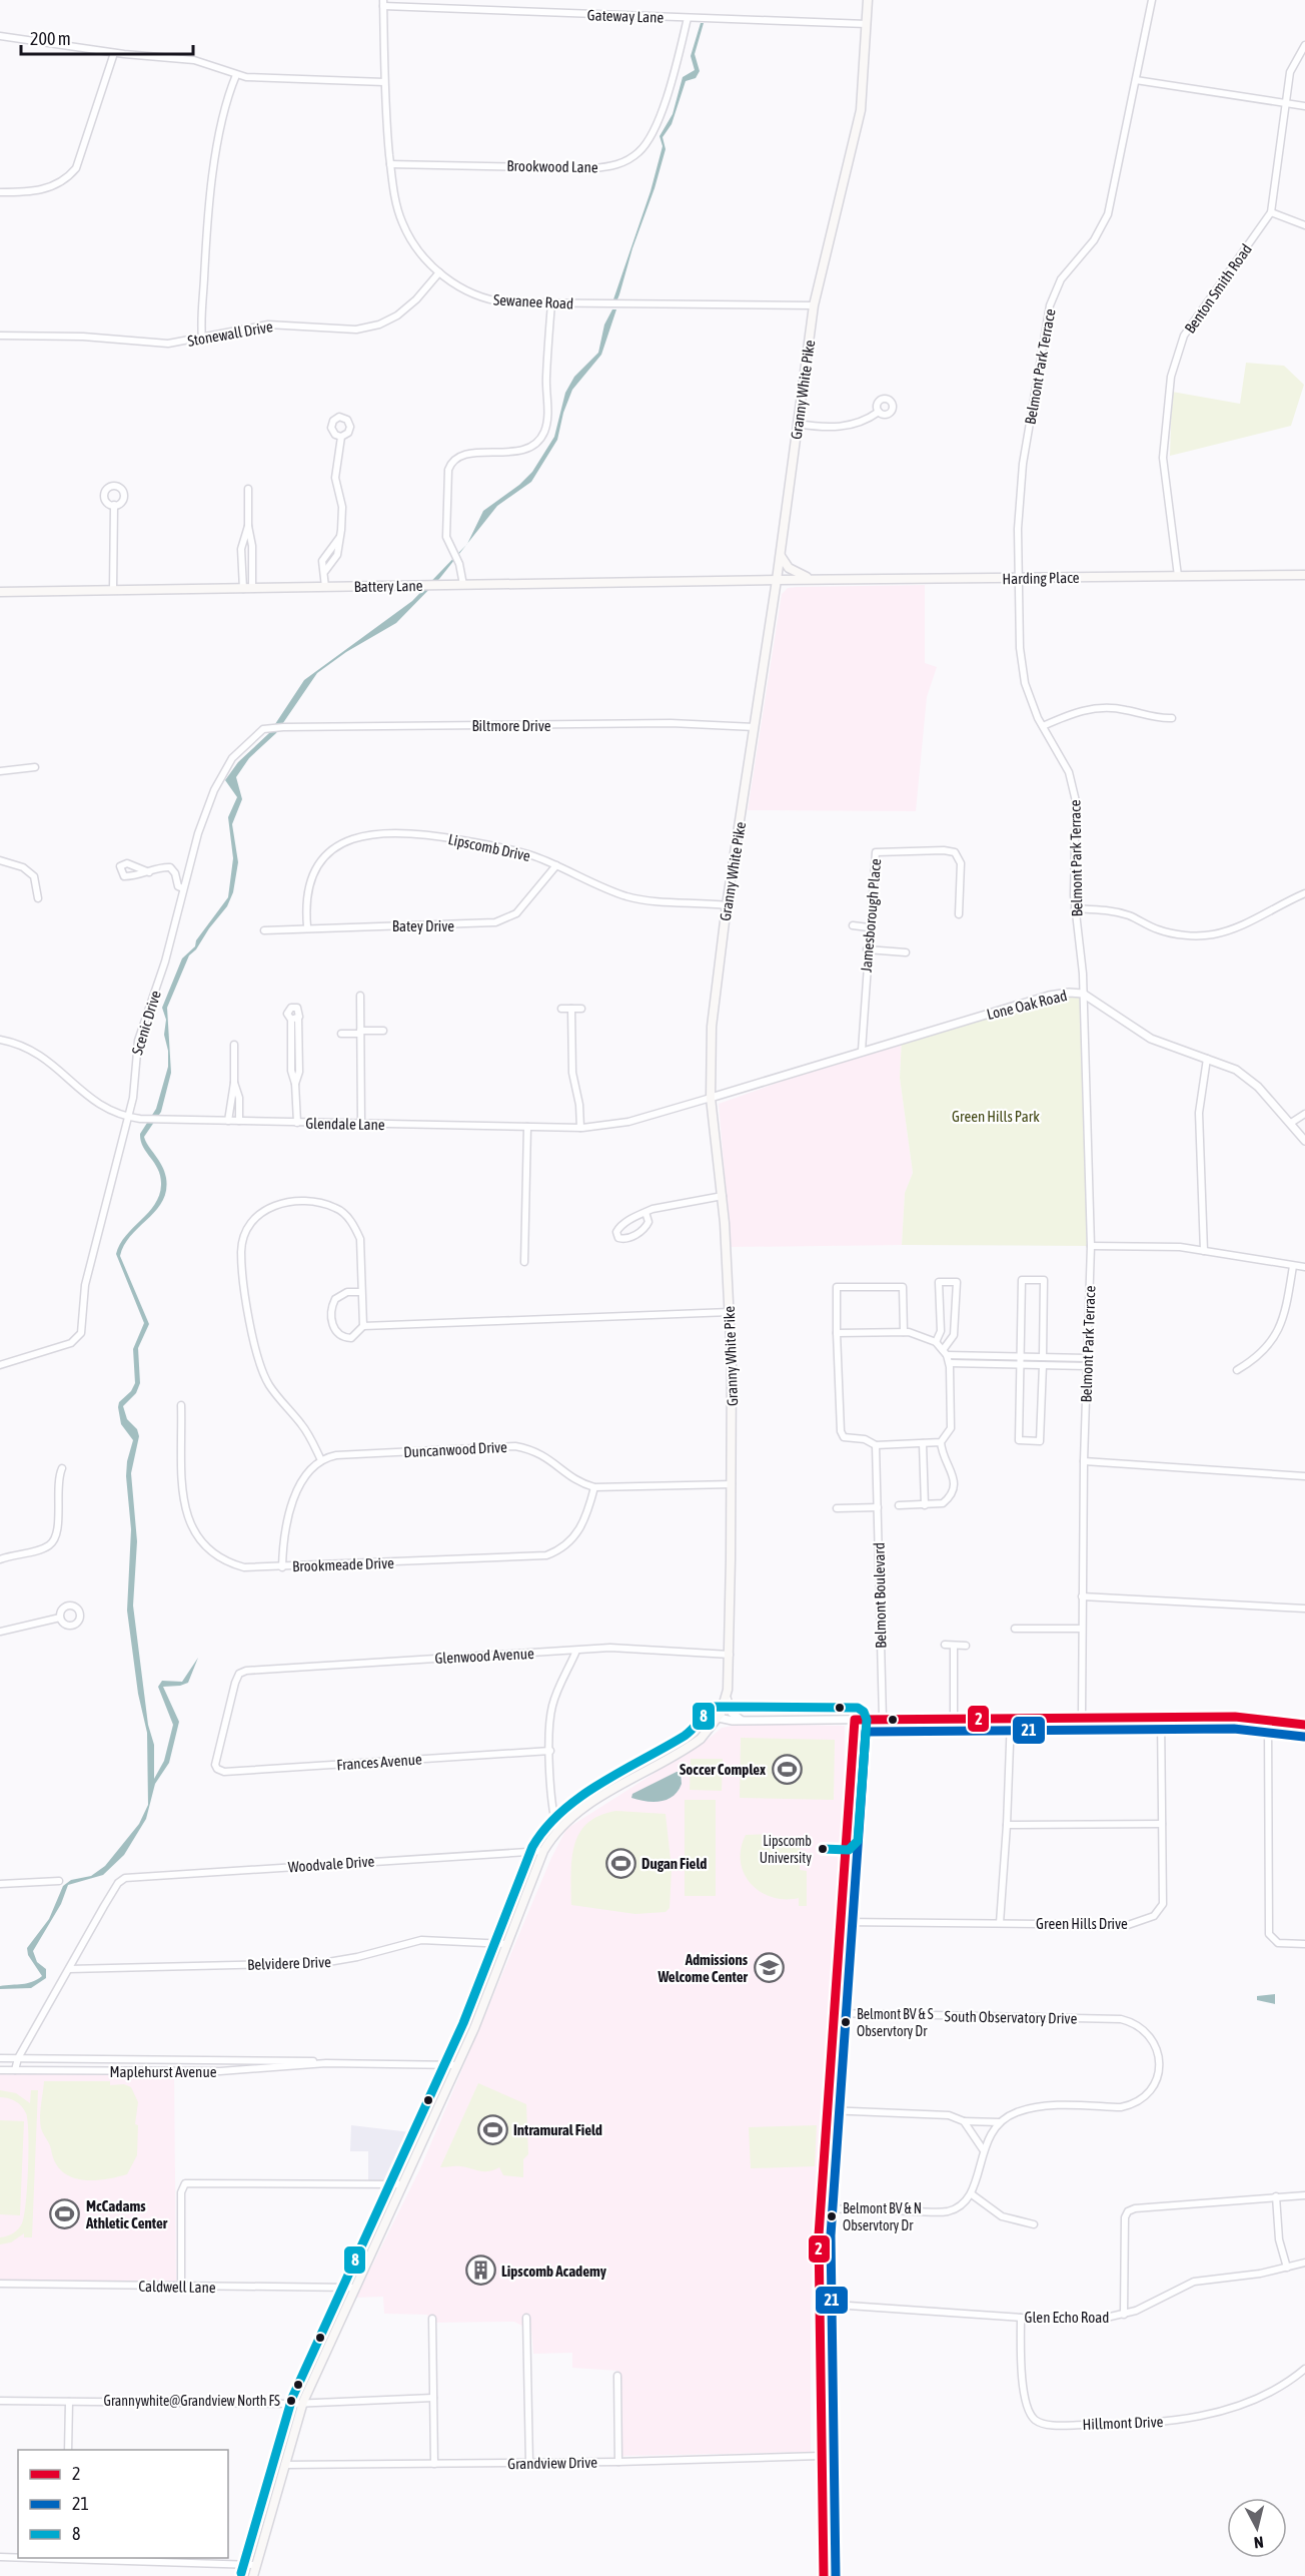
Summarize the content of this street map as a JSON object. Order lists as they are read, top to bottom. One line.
{"streets":{"main road":["Granny White Pike","Harding Place","Battery Lane"],"street":["Gateway Lane","Brookwood Lane","Benton Smith Road","Sewanee Road","Stonewall Drive","Belmont Park Terrace","Biltmore Drive","Lipscomb Drive","Jamesborough Place","Batey Drive","Lone Oak Road","Scenic Drive","Glendale Lane","Duncanwood Drive","Brookmeade Drive","Belmont Boulevard","Glenwood Avenue","Frances Avenue","Woodvale Drive","Green Hills Drive","Belvidere Drive","South Observatory Drive","Maplehurst Avenue","Caldwell Lane","Glen Echo Road","Hillmont Drive","Grandview Drive"]},"crossings":[["Gateway Lane","Brookwood Lane"],["Gateway Lane","Sewanee Road"],["Gateway Lane","Granny White Pike"],["Brookwood Lane","Sewanee Road"],["Benton Smith Road","Harding Place"],["Sewanee Road","Stonewall Drive"],["Sewanee Road","Granny White Pike"],["Belmont Park Terrace","Harding Place"],["Belmont Park Terrace","Lone Oak Road"],["Granny White Pike","Harding Place"],["Granny White Pike","Battery Lane"],["Granny White Pike","Biltmore Drive"],["Granny White Pike","Lipscomb Drive"],["Granny White Pike","Lone Oak Road"],["Granny White Pike","Glendale Lane"],["Granny White Pike","Duncanwood Drive"],["Granny White Pike","Glenwood Avenue"],["Granny White Pike","Woodvale Drive"],["Granny White Pike","Belvidere Drive"],["Granny White Pike","Maplehurst Avenue"],["Granny White Pike","Caldwell Lane"],["Granny White Pike","Grandview Drive"],["Harding Place","Battery Lane"],["Biltmore Drive","Scenic Drive"],["Lipscomb Drive","Batey Drive"],["Jamesborough Place","Lone Oak Road"],["Lone Oak Road","Glendale Lane"],["Scenic Drive","Glendale Lane"],["Duncanwood Drive","Brookmeade Drive"],["Glenwood Avenue","Frances Avenue"],["Woodvale Drive","Belvidere Drive"],["Glen Echo Road","Hillmont Drive"]],"parks":["Green Hills Park"],"places":{"sports":["Soccer Complex","Dugan Field","Intramural Field","McCadams Athletic Center"],"other":["Lipscomb University","Belmont BV & S Observtory Dr","Belmont BV & N Observtory Dr","Grannywhite@Grandview North FS"],"school or university":["Admissions Welcome Center"],"building":["Lipscomb Academy"]},"lines":["transit line 8","transit line 2","transit line 21"],"legend":["2","21","8"],"scale_bar":"200 m","north":"bottom"}
